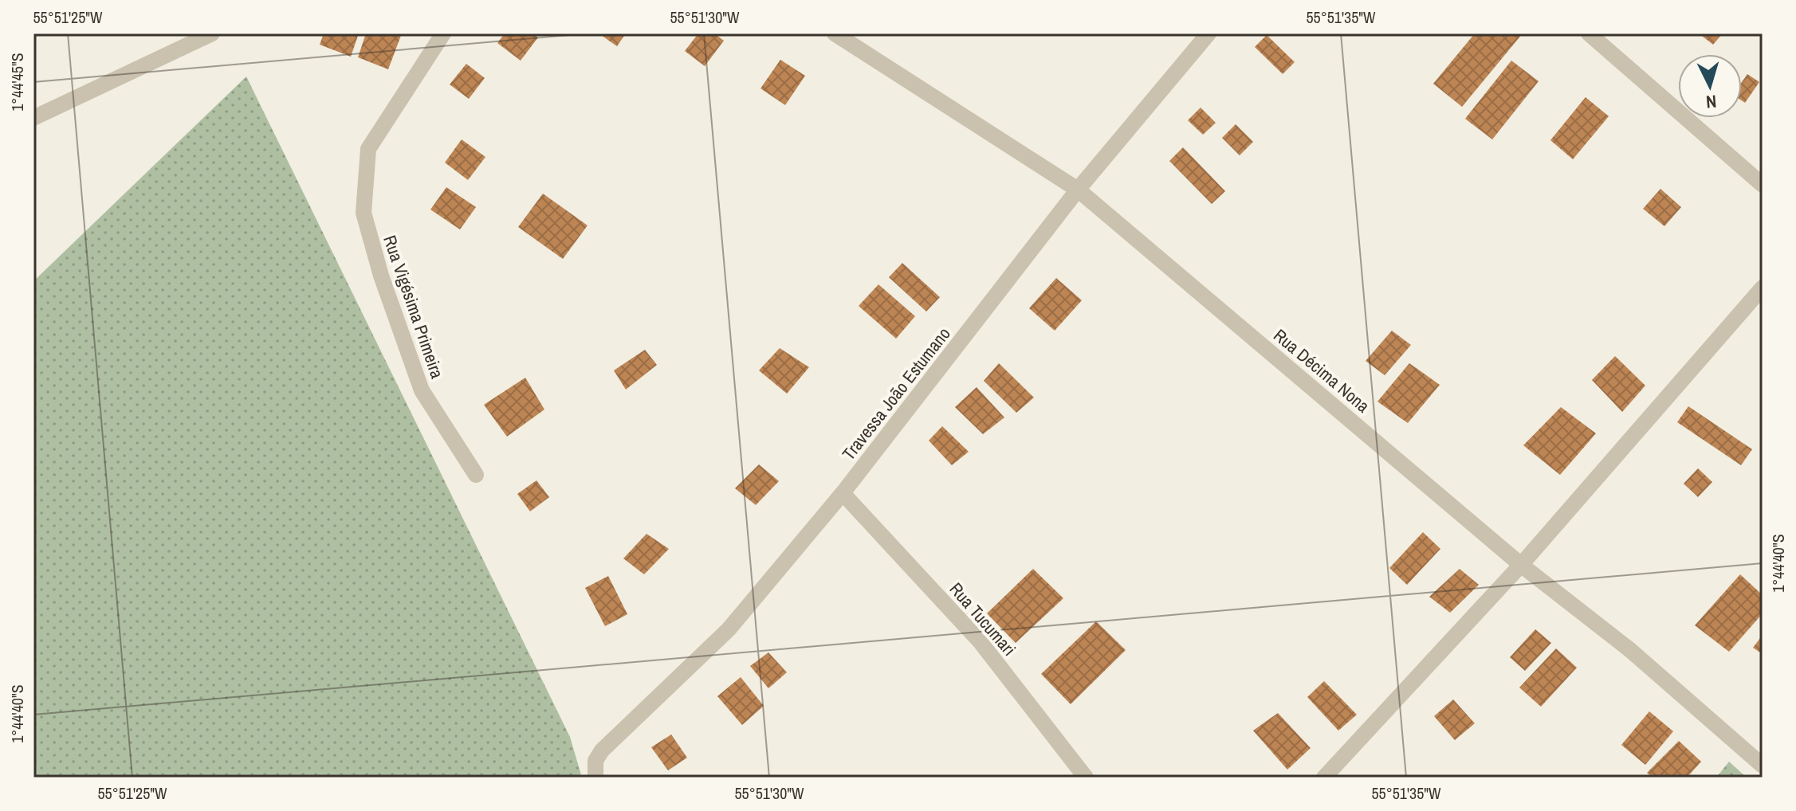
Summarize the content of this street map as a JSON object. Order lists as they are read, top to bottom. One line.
{"streets":{"street":["Rua Vigésima Primeira","Rua Décima Nona","Travessa João Estumano","Rua Tucumari"]},"crossings":[["Rua Décima Nona","Travessa João Estumano"],["Travessa João Estumano","Rua Tucumari"]],"north":"bottom","coordinates":["55°51'25\"W","55°51'30\"W","55°51'35\"W","1°44'45\"S","1°44'40\"S"]}
